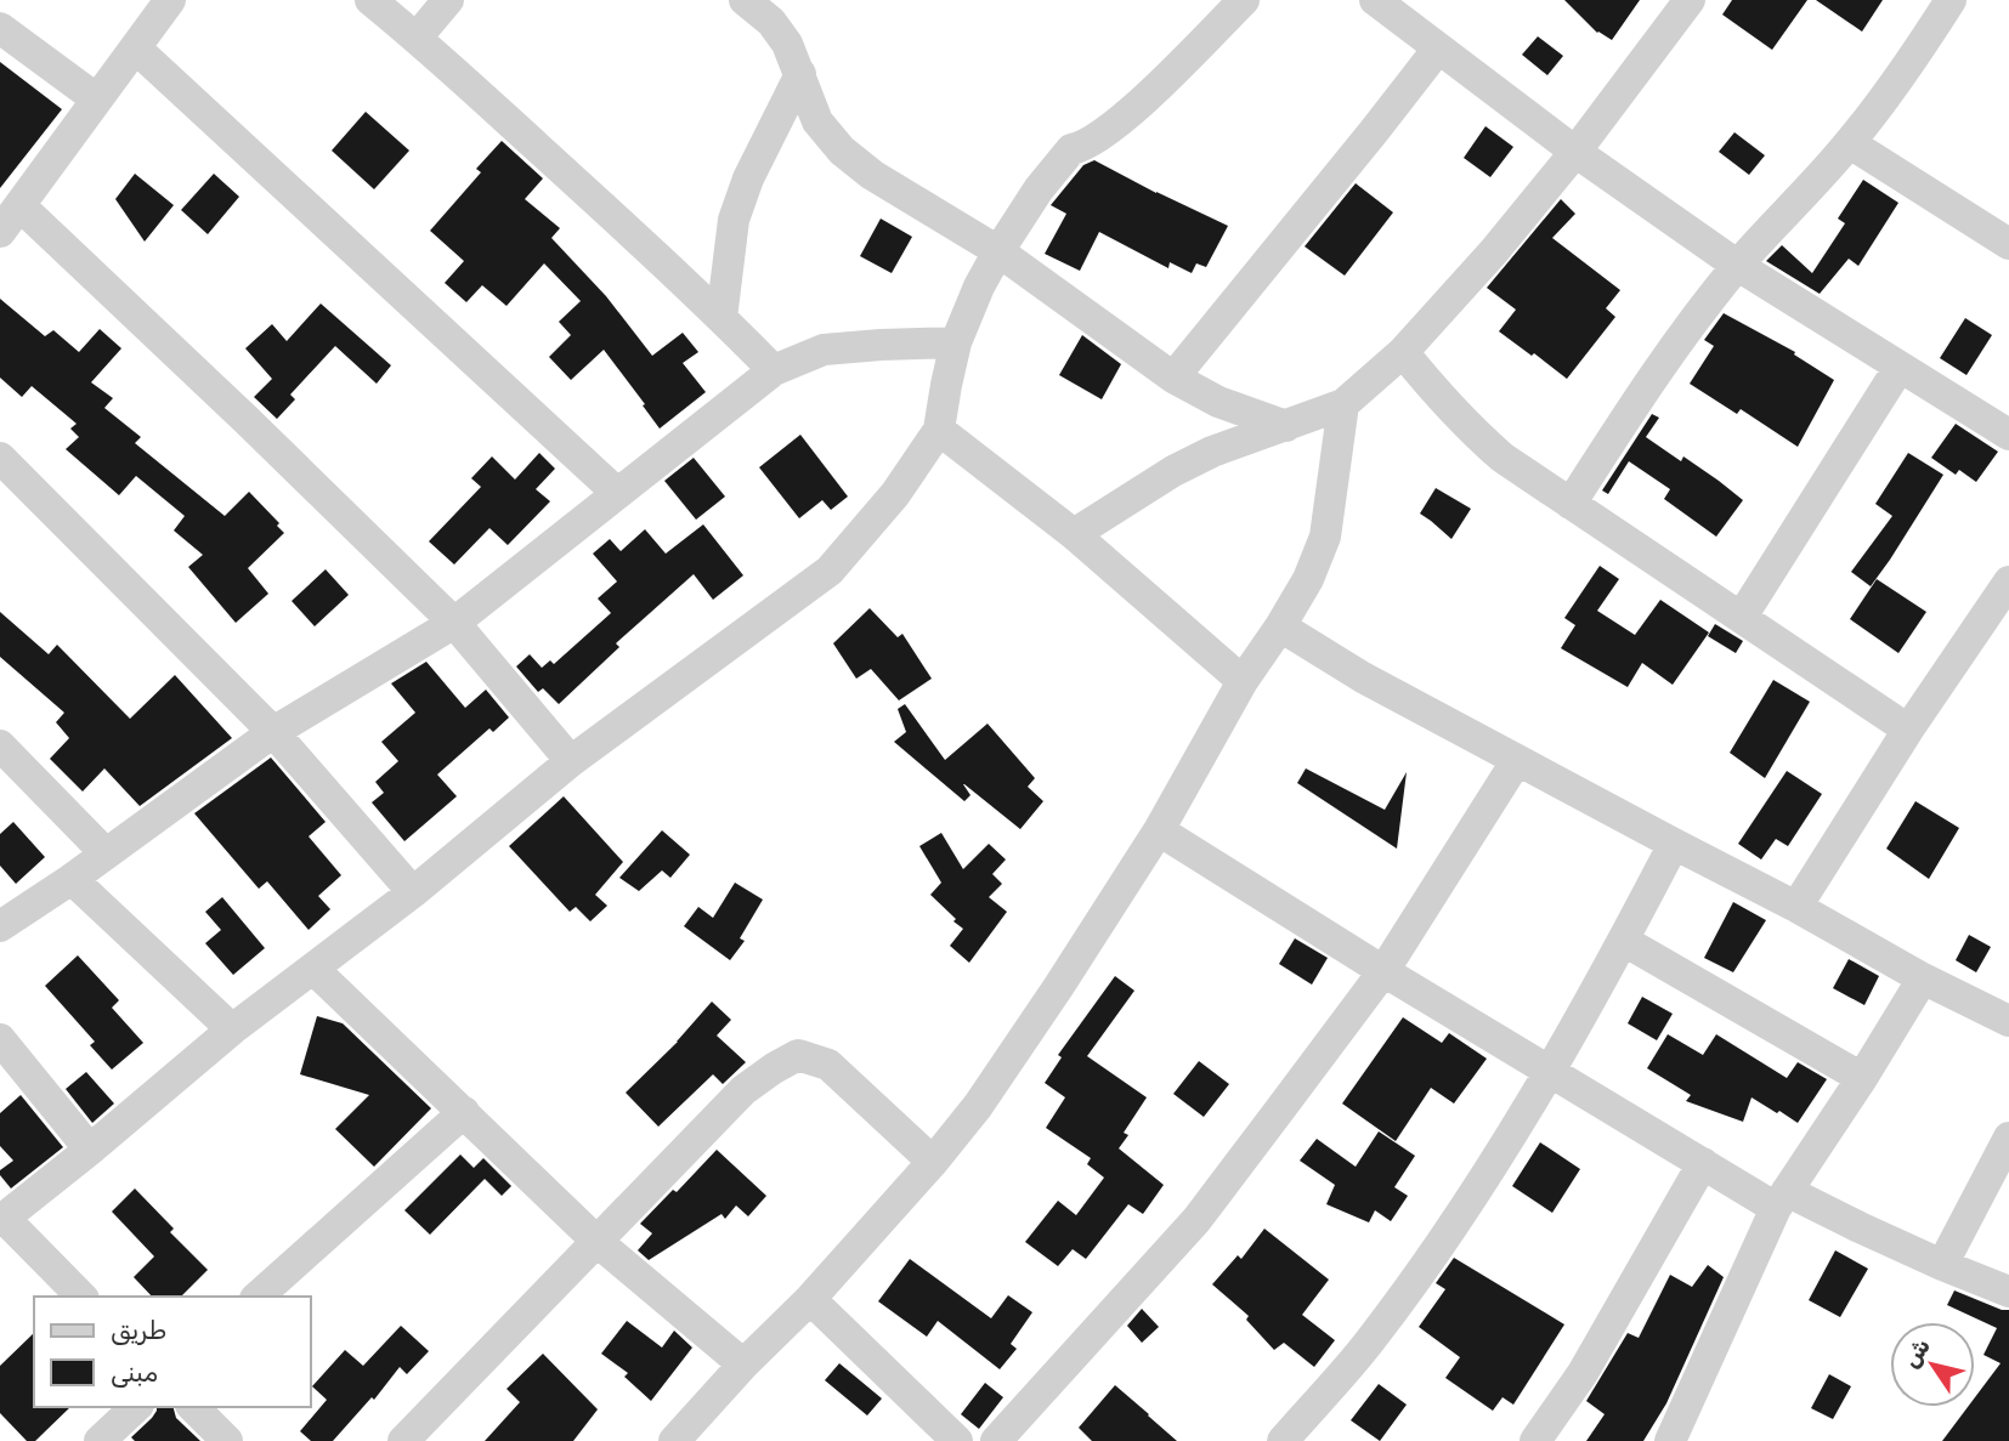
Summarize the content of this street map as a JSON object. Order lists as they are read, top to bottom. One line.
{"legend":["طريق","مبنى"],"north":"top left"}
